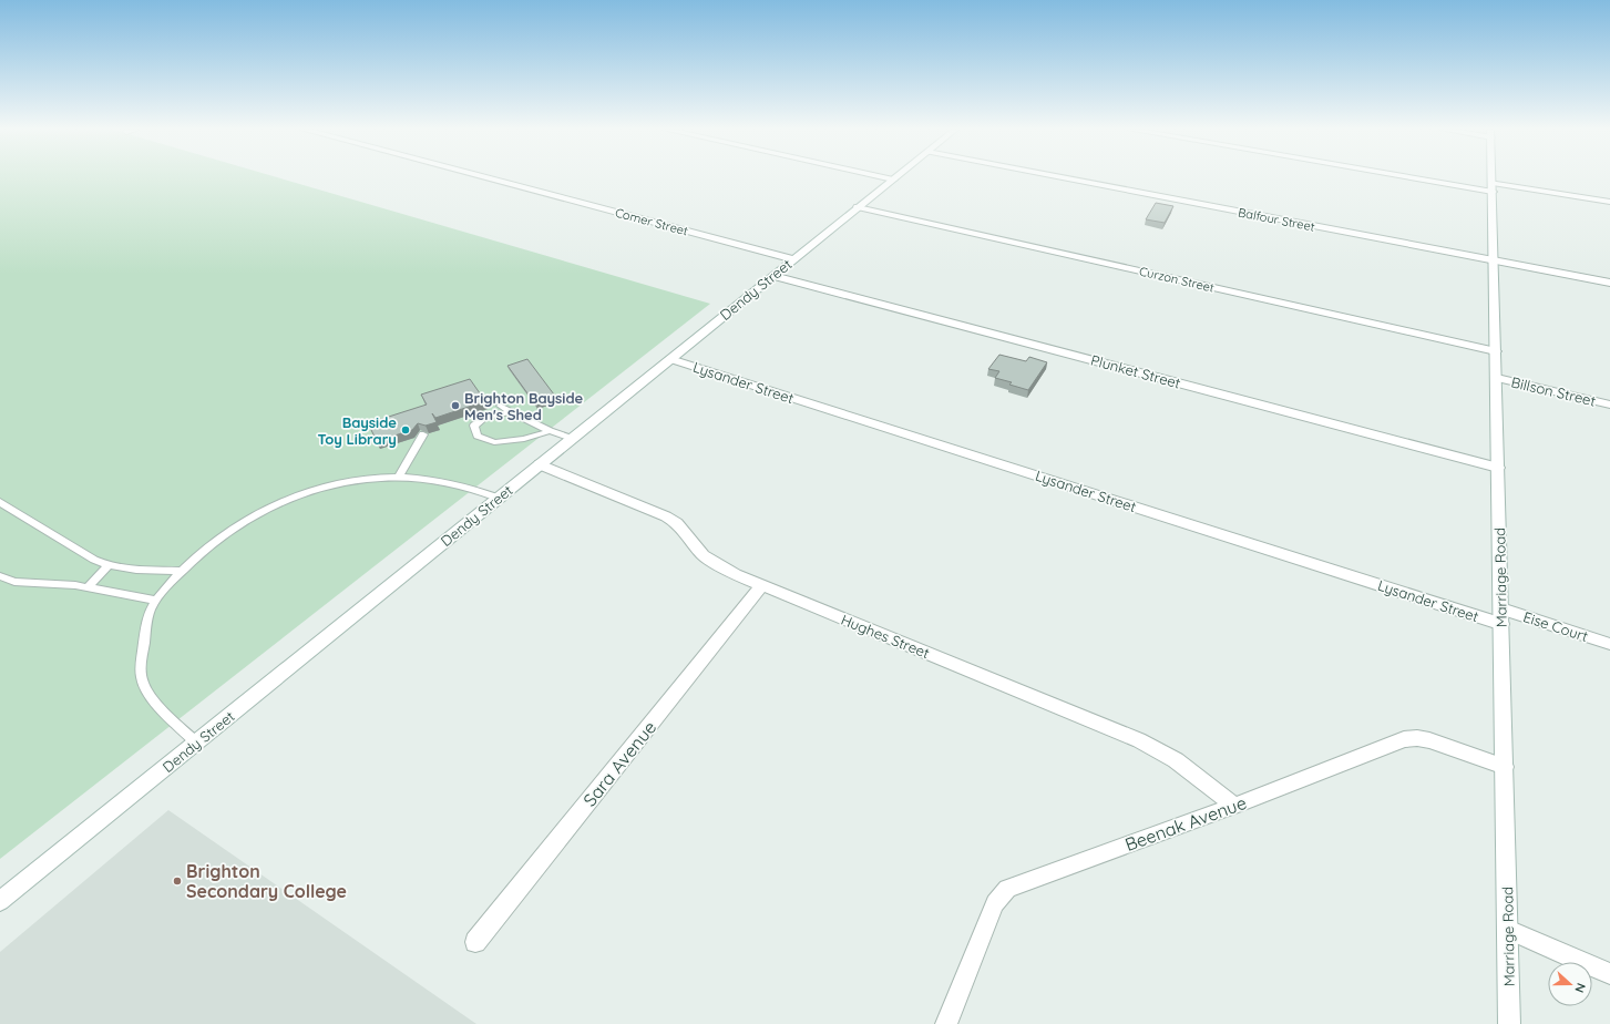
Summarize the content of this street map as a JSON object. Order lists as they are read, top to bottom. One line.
{"streets":{"street":["Balfour Street","Comer Street","Curzon Street","Dendy Street","Plunket Street","Lysander Street","Billson Street","Marriage Road","Eise Court","Hughes Street","Sara Avenue","Beenak Avenue"]},"crossings":[["Balfour Street","Marriage Road"],["Comer Street","Dendy Street"],["Curzon Street","Dendy Street"],["Curzon Street","Marriage Road"],["Dendy Street","Plunket Street"],["Dendy Street","Lysander Street"],["Dendy Street","Hughes Street"],["Plunket Street","Marriage Road"],["Lysander Street","Marriage Road"],["Billson Street","Marriage Road"],["Marriage Road","Eise Court"],["Marriage Road","Beenak Avenue"],["Hughes Street","Sara Avenue"],["Hughes Street","Beenak Avenue"]],"places":["Brighton Bayside Men's Shed","Bayside Toy Library","Brighton Secondary College"],"north":"right"}
